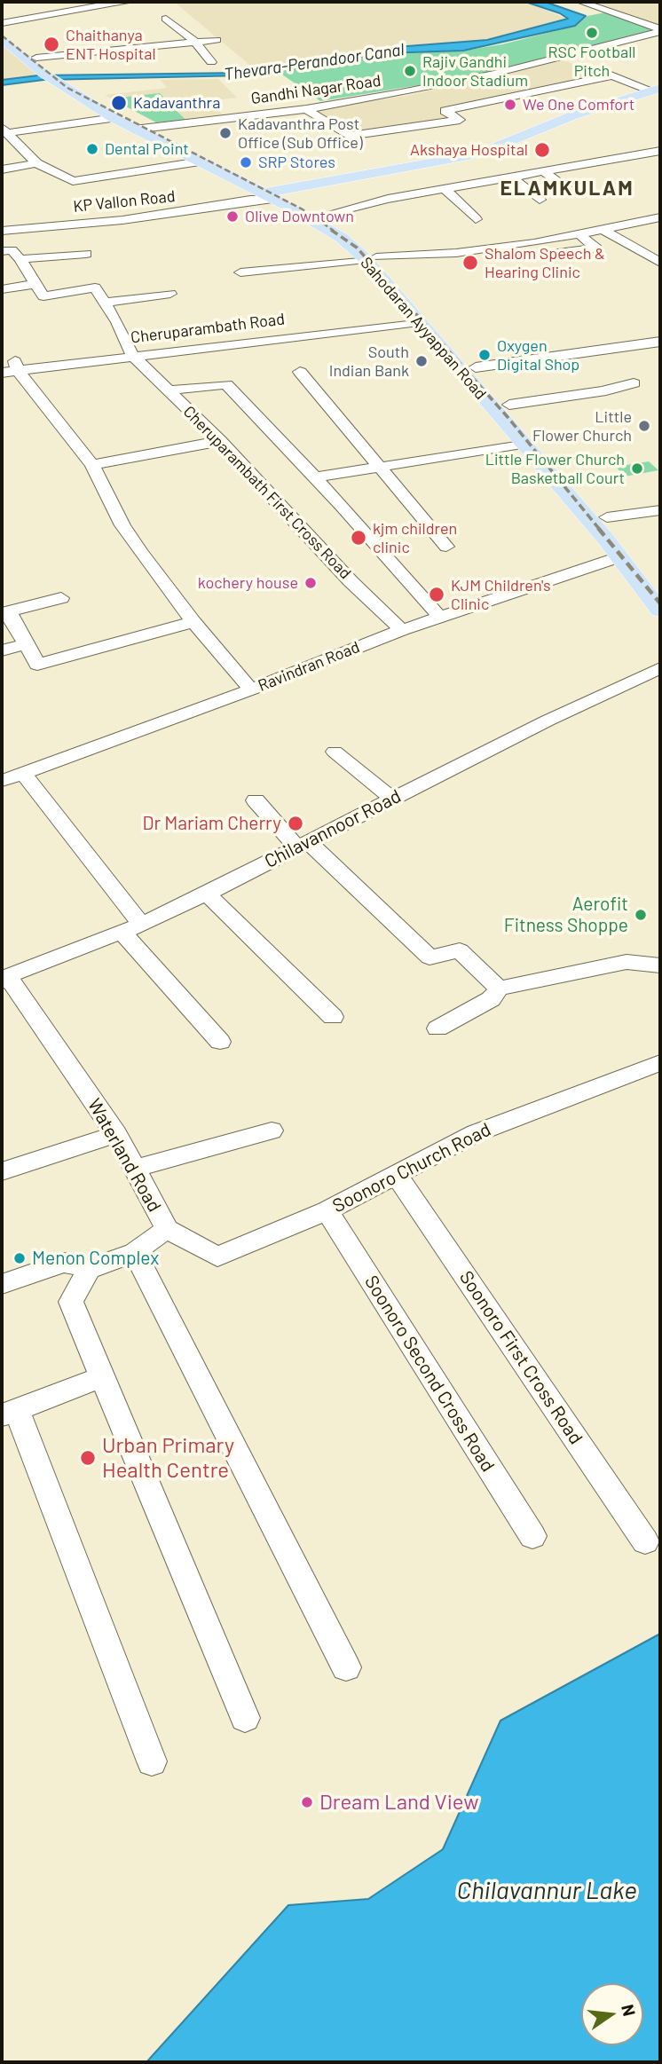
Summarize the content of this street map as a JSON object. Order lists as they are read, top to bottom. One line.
{"streets":{"main road":["Sahodaran Ayyappan Road"],"street":["Gandhi Nagar Road","KP Vallon Road","Cheruparambath Road","Cheruparambath First Cross Road","Ravindran Road","Chilavannoor Road","Waterland Road","Soonoro Church Road","Soonoro First Cross Road","Soonoro Second Cross Road"]},"crossings":[["Gandhi Nagar Road","Sahodaran Ayyappan Road"],["KP Vallon Road","Sahodaran Ayyappan Road"],["Cheruparambath Road","Sahodaran Ayyappan Road"],["Cheruparambath Road","Cheruparambath First Cross Road"],["Sahodaran Ayyappan Road","Ravindran Road"],["Cheruparambath First Cross Road","Ravindran Road"],["Chilavannoor Road","Waterland Road"],["Waterland Road","Soonoro Church Road"],["Soonoro Church Road","Soonoro First Cross Road"],["Soonoro Church Road","Soonoro Second Cross Road"]],"districts":["ELAMKULAM"],"water":["Thevara-Perandoor Canal","Chilavannur Lake"],"places":["RSC Football Pitch","Chaithanya ENT Hospital","Rajiv Gandhi Indoor Stadium","Kadavanthra","We One Comfort","Kadavanthra Post Office (Sub Office)","Dental Point","Akshaya Hospital","SRP Stores","Olive Downtown","Shalom Speech & Hearing Clinic","Oxygen Digital Shop","South Indian Bank","Little Flower Church","Little Flower Church Basketball Court","kjm children clinic","kochery house","KJM Children's Clinic","Dr Mariam Cherry","Aerofit Fitness Shoppe","Menon Complex","Urban Primary Health Centre","Dream Land View"],"north":"right"}
